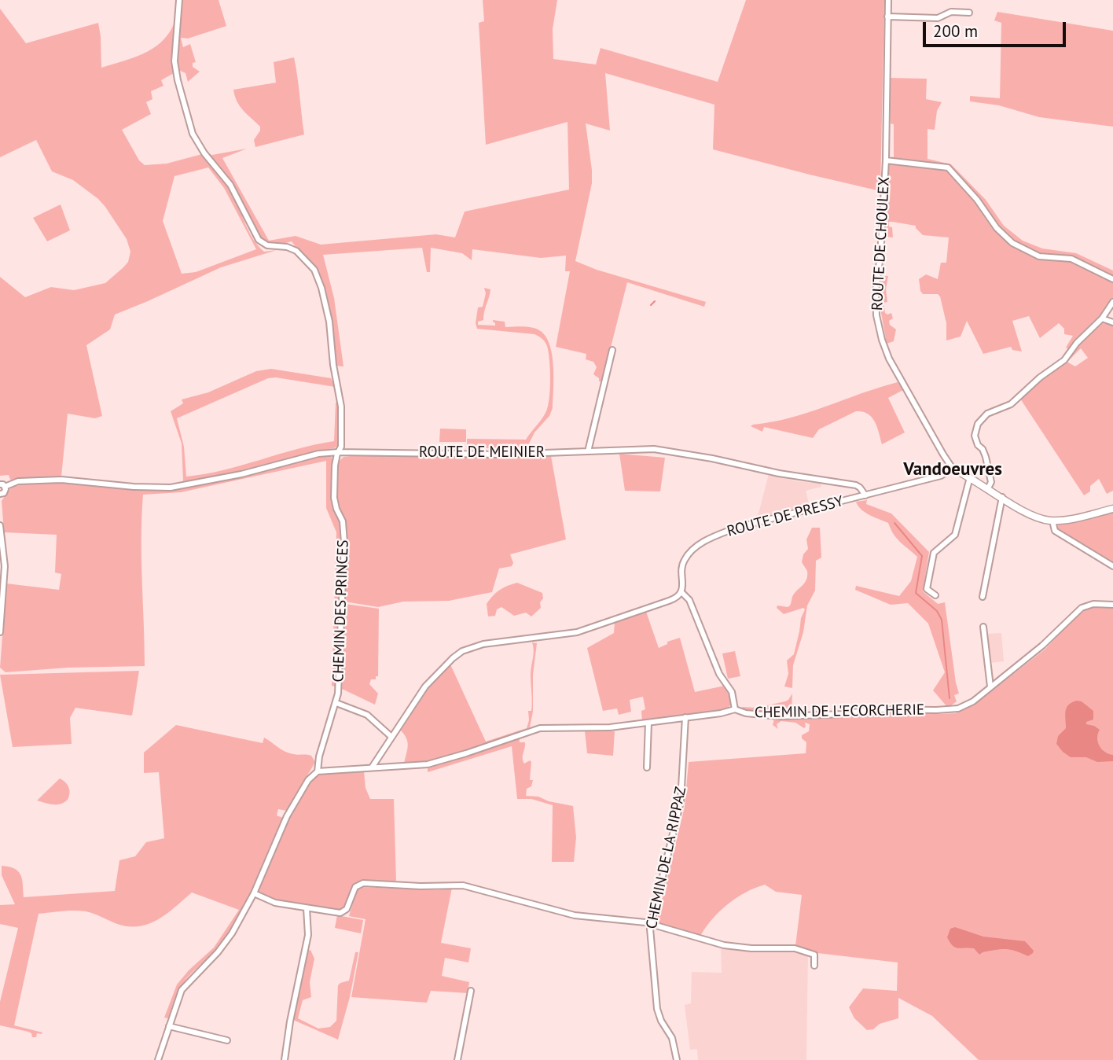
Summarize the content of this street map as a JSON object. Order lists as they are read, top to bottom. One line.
{"streets":{"street":["ROUTE DE CHOULEX","ROUTE DE MEINIER","ROUTE DE PRESSY","CHEMIN DES PRINCES","CHEMIN DE L'ECORCHERIE","CHEMIN DE LA RIPPAZ"]},"crossings":[["ROUTE DE MEINIER","ROUTE DE PRESSY"],["ROUTE DE MEINIER","CHEMIN DES PRINCES"],["CHEMIN DE L'ECORCHERIE","CHEMIN DE LA RIPPAZ"]],"districts":["Vandoeuvres"],"scale_bar":"200 m"}
